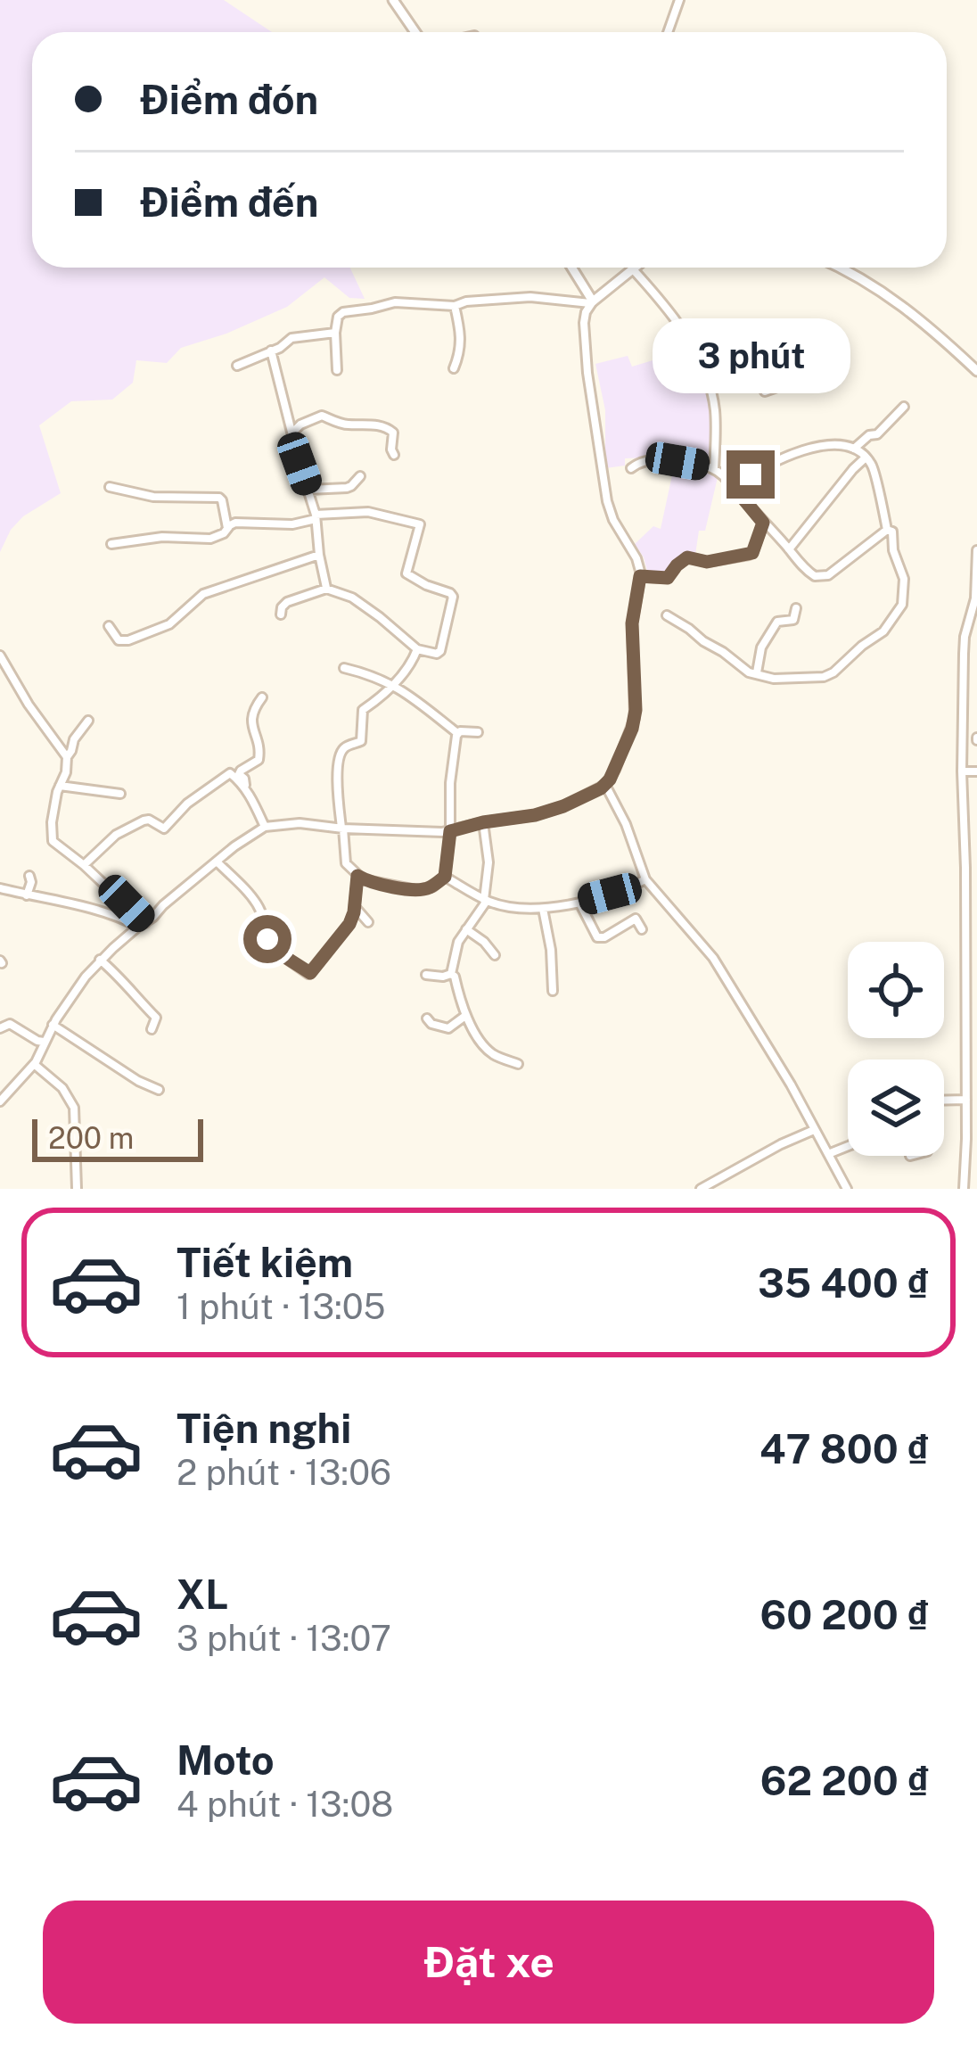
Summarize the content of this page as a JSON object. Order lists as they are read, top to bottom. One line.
{"scale_bar":"200 m","page":{"banner":["Điểm đón","Điểm đến"],"bubble":"3 phút","scale":"200 m","list":[{"name":"Tiết kiệm","note":"1 phút · 13:05","value":"35 400 ₫"},{"name":"Tiện nghi","note":"2 phút · 13:06","value":"47 800 ₫"},{"name":"XL","note":"3 phút · 13:07","value":"60 200 ₫"},{"name":"Moto","note":"4 phút · 13:08","value":"62 200 ₫"}],"buttons":"Đặt xe"}}
